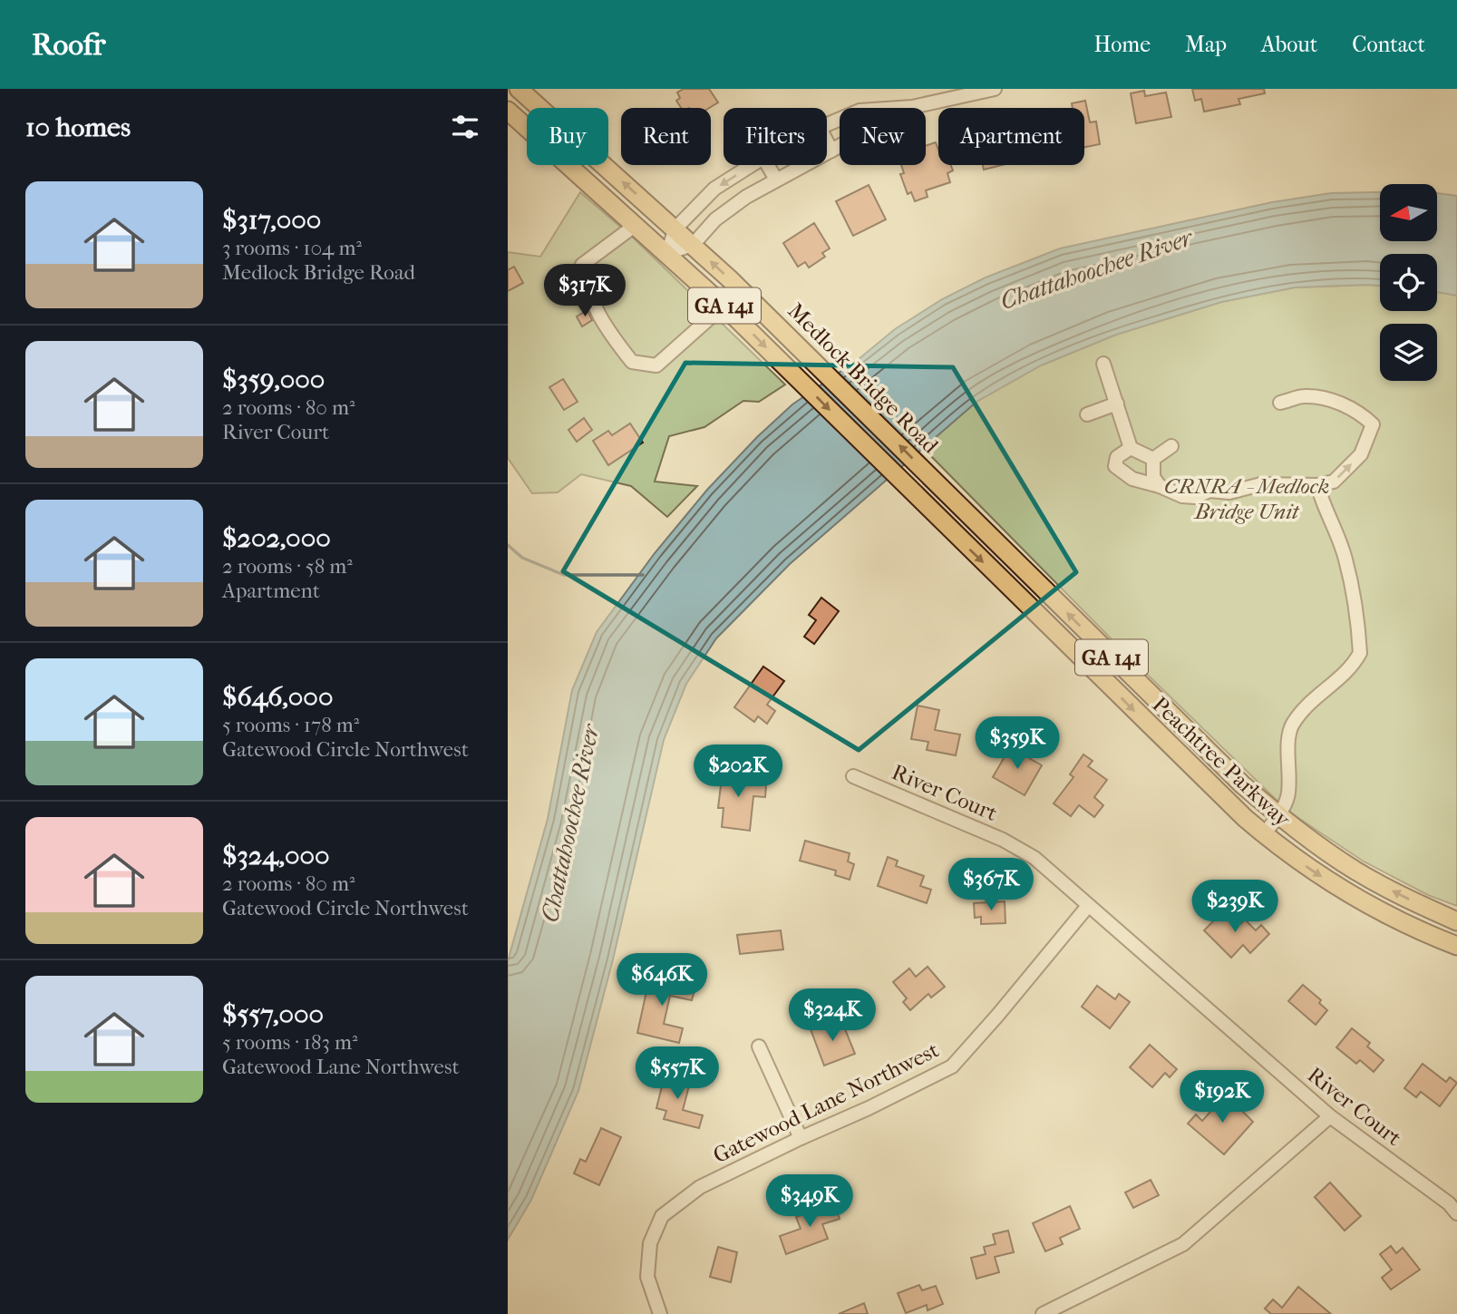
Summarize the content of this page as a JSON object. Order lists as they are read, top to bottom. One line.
{"streets":{"highway":["GA 141","Medlock Bridge Road","Peachtree Parkway"],"street":["River Court","Gatewood Lane Northwest"]},"crossings":[["Medlock Bridge Road","Peachtree Parkway"],["River Court","Gatewood Lane Northwest"]],"water":["Chattahoochee River"],"parks":["CRNRA - Medlock Bridge Unit"],"north":"left","page":{"header":"Roofr","nav":["Home","Map","About","Contact"],"heading":"10 homes","chip":["Buy","Rent","Filters","New","Apartment"],"list":[{"name":"$317,000","note":"3 rooms · 104 m² · Medlock Bridge Road"},{"name":"$359,000","note":"2 rooms · 80 m² · River Court"},{"name":"$202,000","note":"2 rooms · 58 m² · Apartment"},{"name":"$646,000","note":"5 rooms · 178 m² · Gatewood Circle Northwest"},{"name":"$324,000","note":"2 rooms · 80 m² · Gatewood Circle Northwest"},{"name":"$557,000","note":"5 rooms · 183 m² · Gatewood Lane Northwest"}],"price":["$317K","$359K","$202K","$367K","$239K","$646K","$324K","$557K","$192K","$349K"]}}
